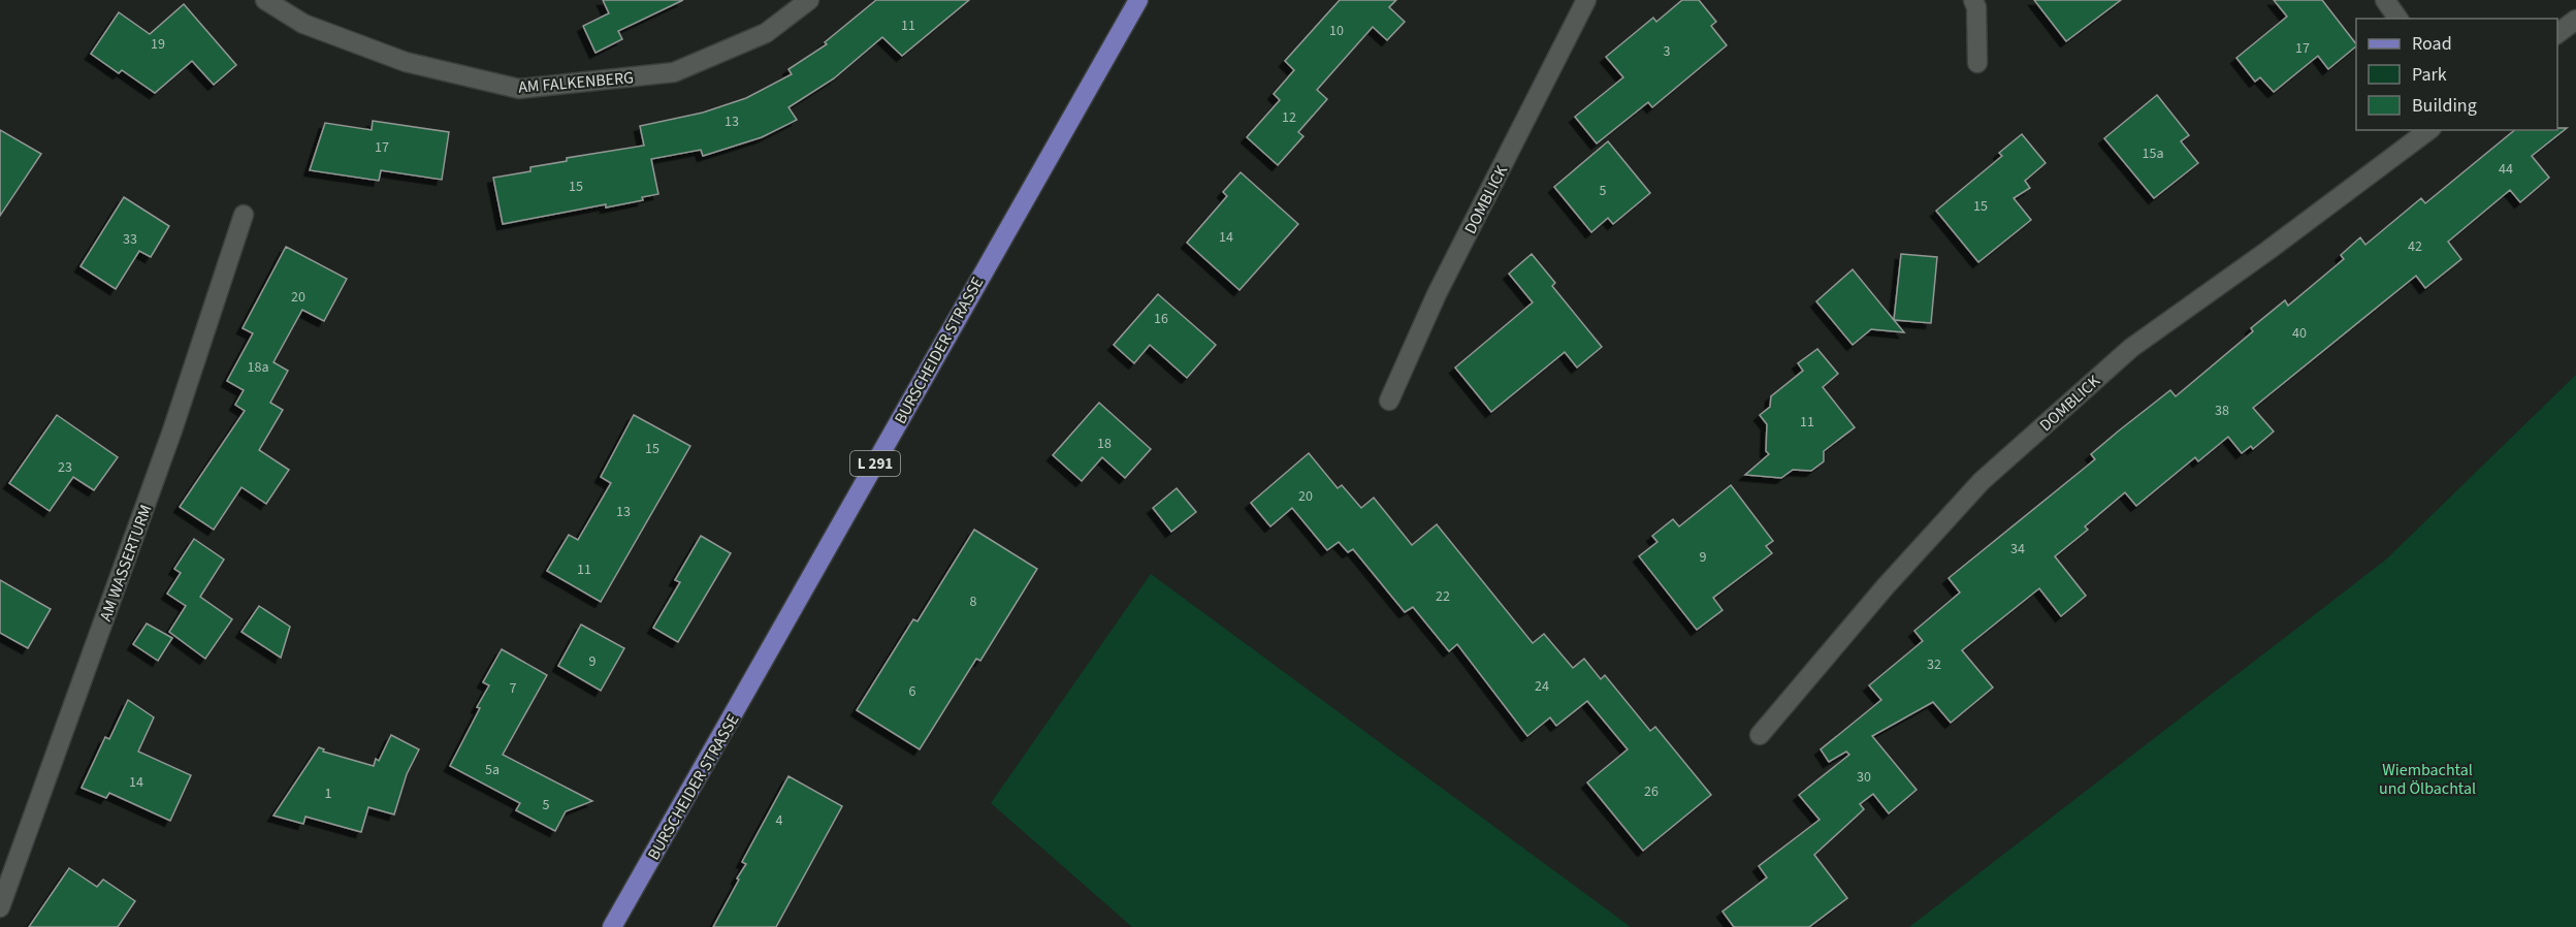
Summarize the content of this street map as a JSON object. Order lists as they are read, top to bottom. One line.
{"streets":{"main road":["BURSCHEIDER STRASSE","L 291"],"street":["AM FALKENBERG","DOMBLICK","AM WASSERTURM"]},"parks":["Wiembachtal und Ölbachtal"],"house_numbers":["11","10","19","17","3","12","13","17","15a","44","15","5","15","14","33","42","20","16","40","18a","38","11","18","15","23","20","13","34","9","11","22","8","9","32","24","7","6","5a","30","14","26","1","5","4"],"legend":["Road","Park","Building"]}
